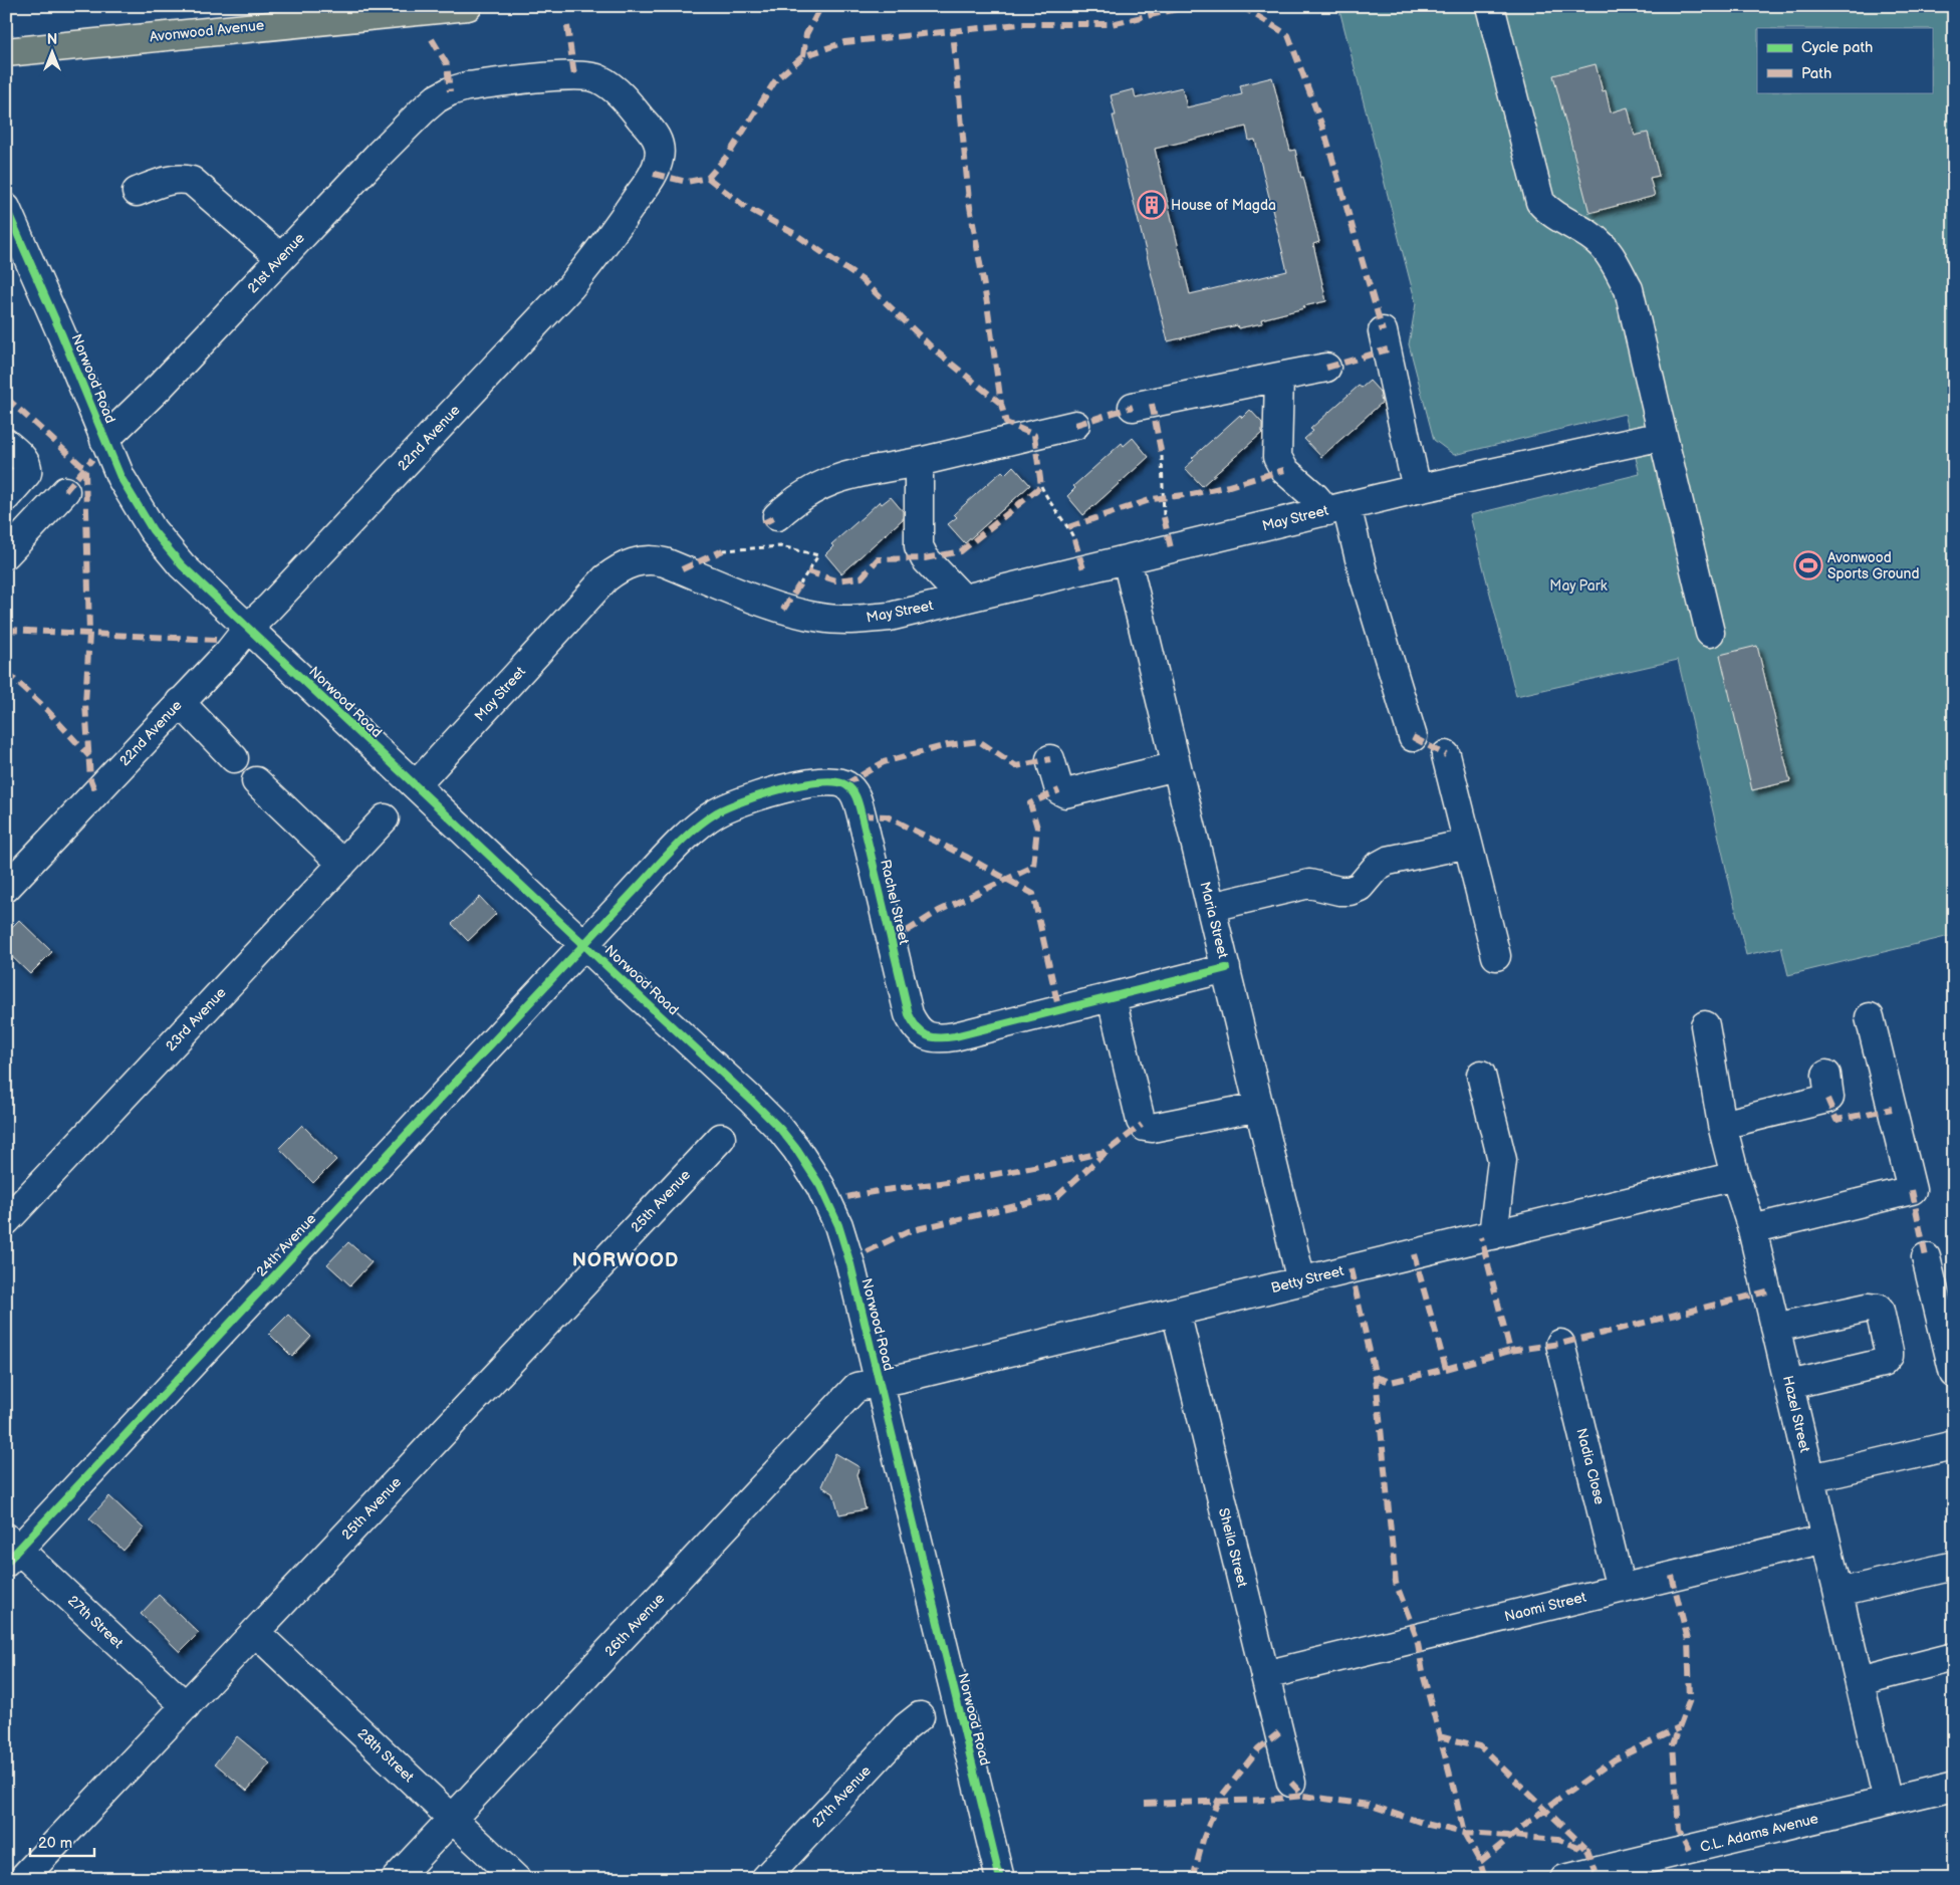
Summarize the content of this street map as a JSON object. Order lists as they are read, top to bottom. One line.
{"streets":{"main road":["Avonwood Avenue"],"street":["21st Avenue","Norwood Road","22nd Avenue","May Street","Rachel Street","Maria Street","23rd Avenue","25th Avenue","24th Avenue","Betty Street","Hazel Street","Nadia Close","Sheila Street","Naomi Street","27th Street","26th Avenue","28th Street","27th Avenue","C.L. Adams Avenue"]},"crossings":[["21st Avenue","Norwood Road"],["21st Avenue","22nd Avenue"],["Norwood Road","22nd Avenue"],["Norwood Road","May Street"],["Norwood Road","Rachel Street"],["Norwood Road","24th Avenue"],["Norwood Road","Betty Street"],["Norwood Road","26th Avenue"],["May Street","Maria Street"],["Rachel Street","Maria Street"],["Rachel Street","24th Avenue"],["Maria Street","Betty Street"],["25th Avenue","27th Street"],["25th Avenue","28th Street"],["24th Avenue","27th Street"],["Betty Street","Hazel Street"],["Betty Street","Sheila Street"],["Betty Street","26th Avenue"],["Hazel Street","Naomi Street"],["Hazel Street","C.L. Adams Avenue"],["Nadia Close","Naomi Street"],["Sheila Street","Naomi Street"],["26th Avenue","28th Street"]],"districts":["NORWOOD"],"parks":["May Park"],"places":{"building":["House of Magda"],"sports":["Avonwood Sports Ground"]},"legend":["Cycle path","Path"],"scale_bar":"20 m","north":"top"}
